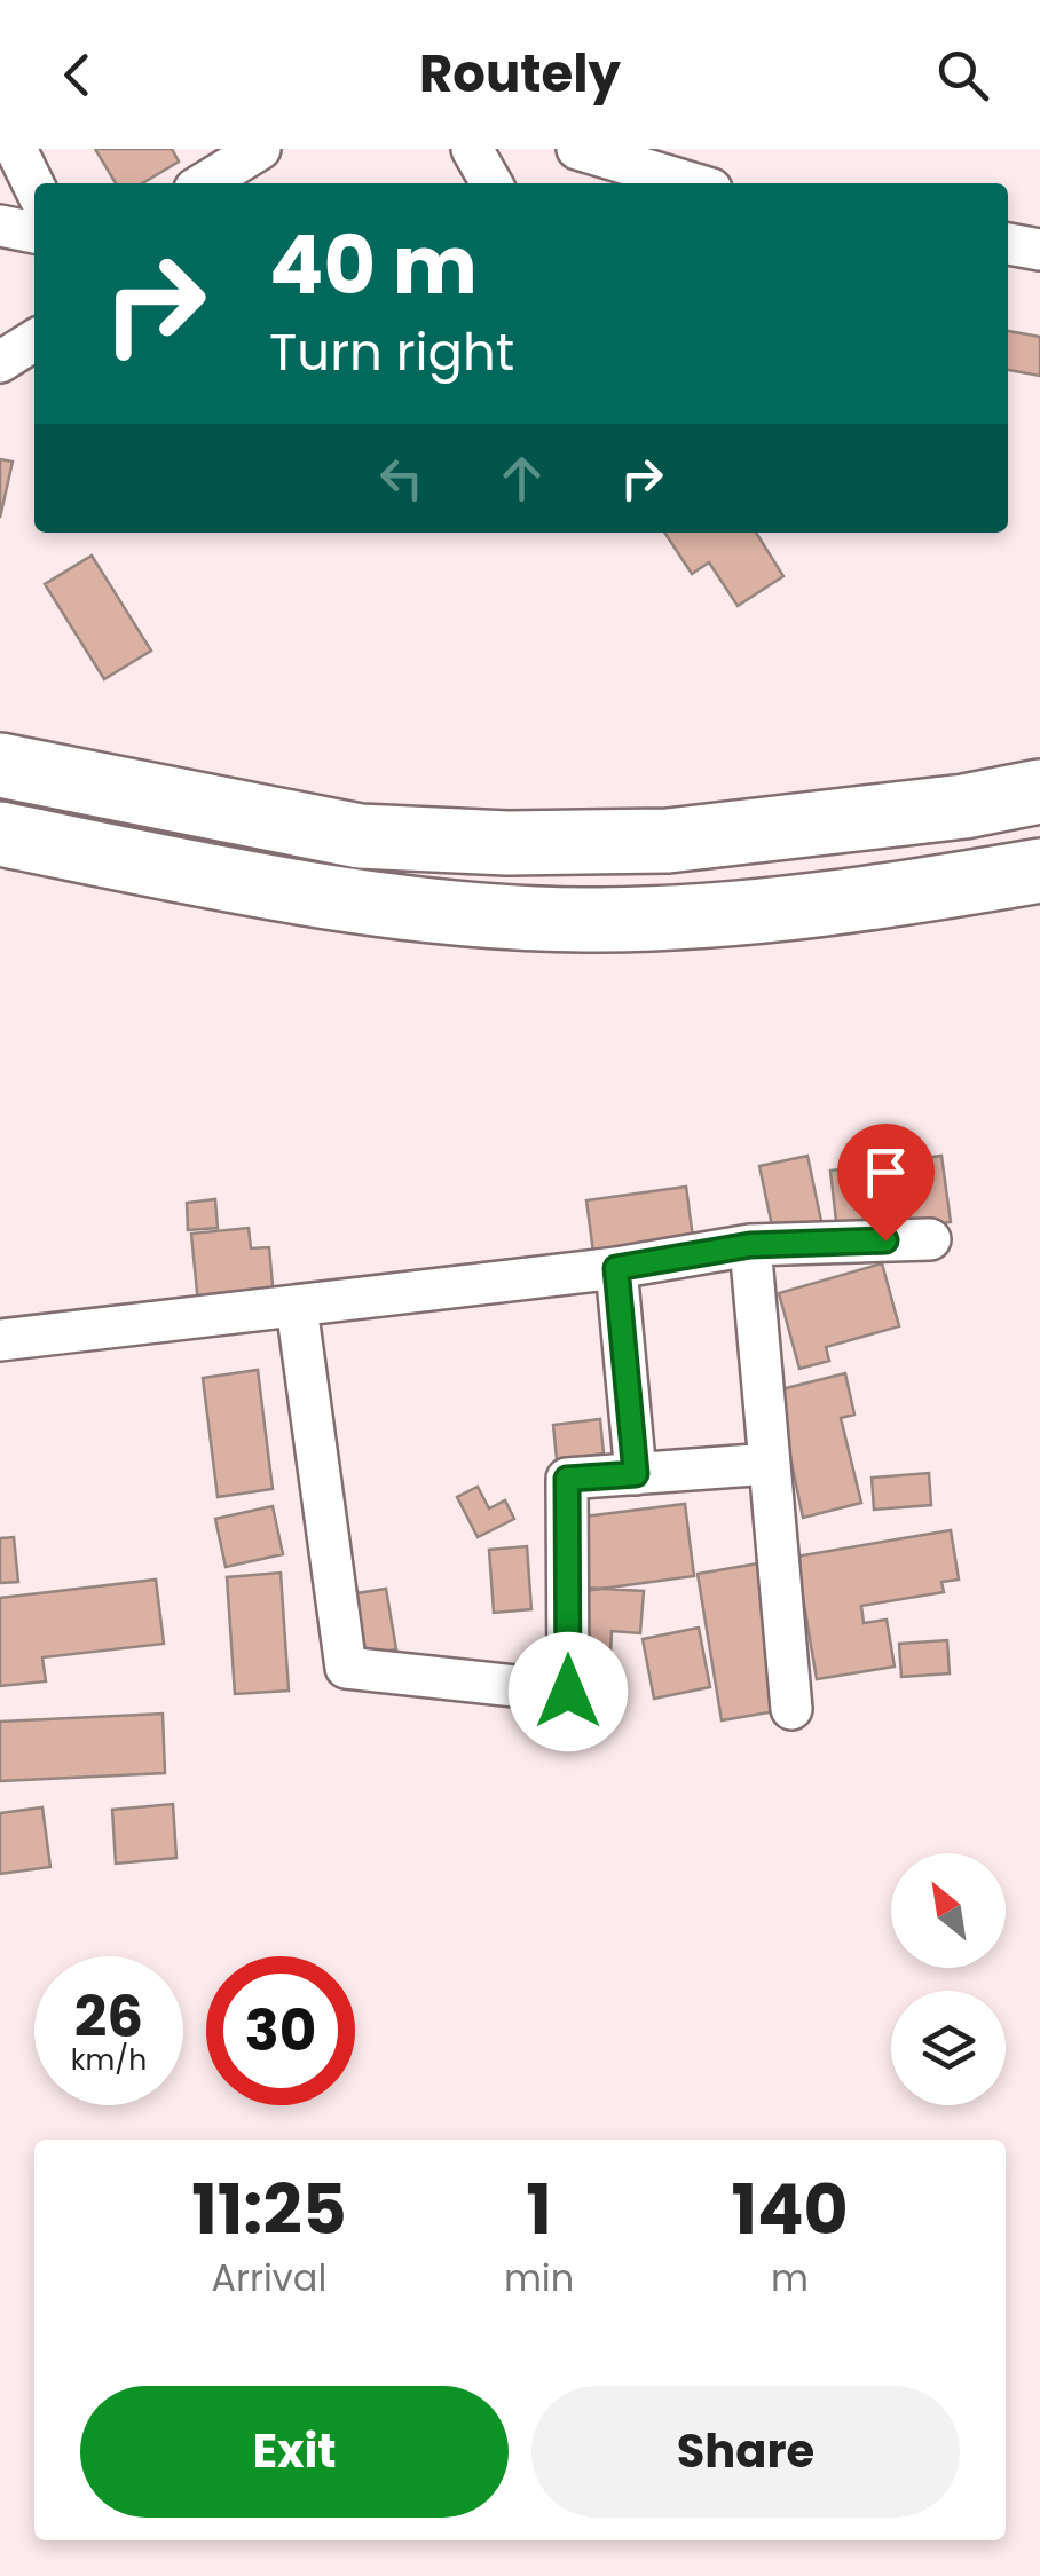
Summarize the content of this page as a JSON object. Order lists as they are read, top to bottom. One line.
{"north":"top left","page":{"header":"Routely","turn":["40 m","Turn right"],"speed":"26 km/h","limit":"30","eta":["11:25","Arrival","1","min","140","m"],"buttons":["Exit","Share"]}}
